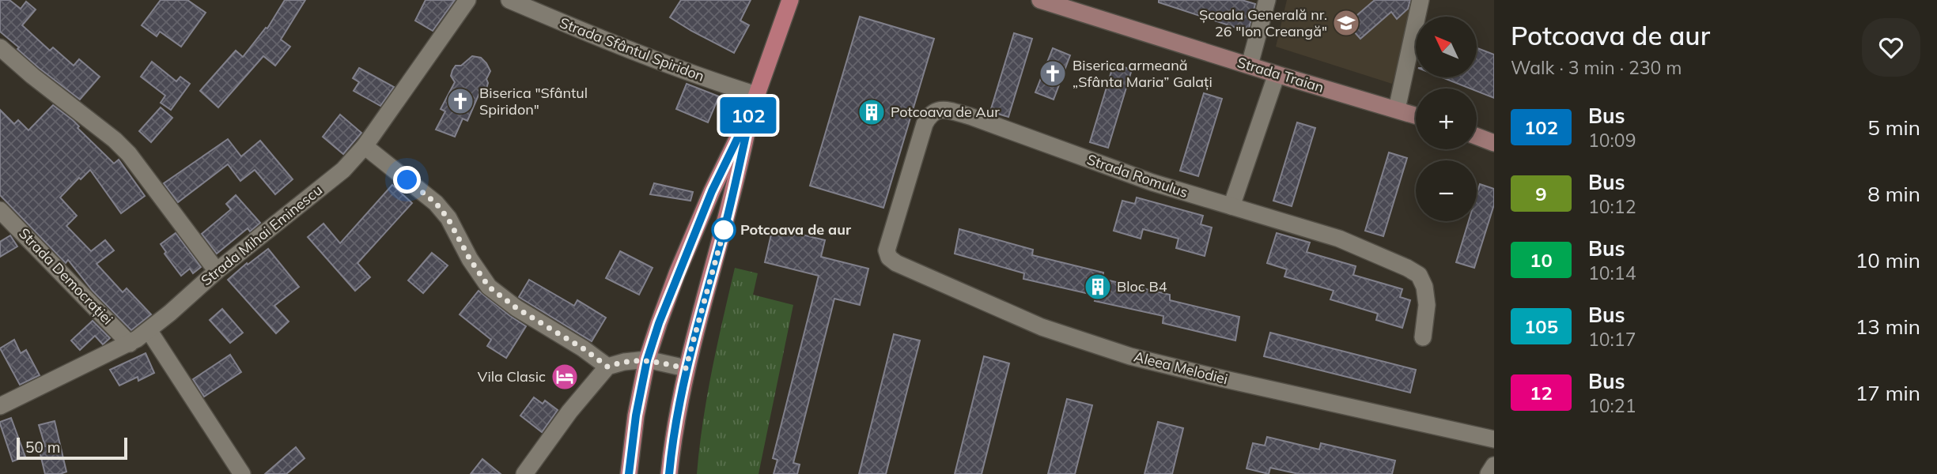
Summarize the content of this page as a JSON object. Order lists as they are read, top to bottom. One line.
{"streets":{"main road":["Strada Traian"],"street":["Strada Sfântul Spiridon","Strada Romulus","Strada Mihai Eminescu","Strada Democrației","Aleea Melodiei"]},"crossings":[["Strada Romulus","Aleea Melodiei"],["Strada Mihai Eminescu","Strada Democrației"]],"places":{"school or university":["Școala Generală nr. 26 \"Ion Creangă\""],"church":["Biserica armeană „Sfânta Maria” Galați","Biserica \"Sfântul Spiridon\""],"building":["Potcoava de Aur","Bloc B4"],"other":["Potcoava de aur"],"hotel":["Vila Clasic"]},"lines":["bus line 102"],"scale_bar":"50 m","north":"top left","page":{"on_map":"102","heading":["Potcoava de aur","Walk · 3 min · 230 m"],"map_buttons":["+","−"],"list":[{"mark":"102","name":"Bus","note":"10:09","value":"5 min"},{"mark":"9","name":"Bus","note":"10:12","value":"8 min"},{"mark":"10","name":"Bus","note":"10:14","value":"10 min"},{"mark":"105","name":"Bus","note":"10:17","value":"13 min"},{"mark":"12","name":"Bus","note":"10:21","value":"17 min"}],"scale":"50 m"}}
